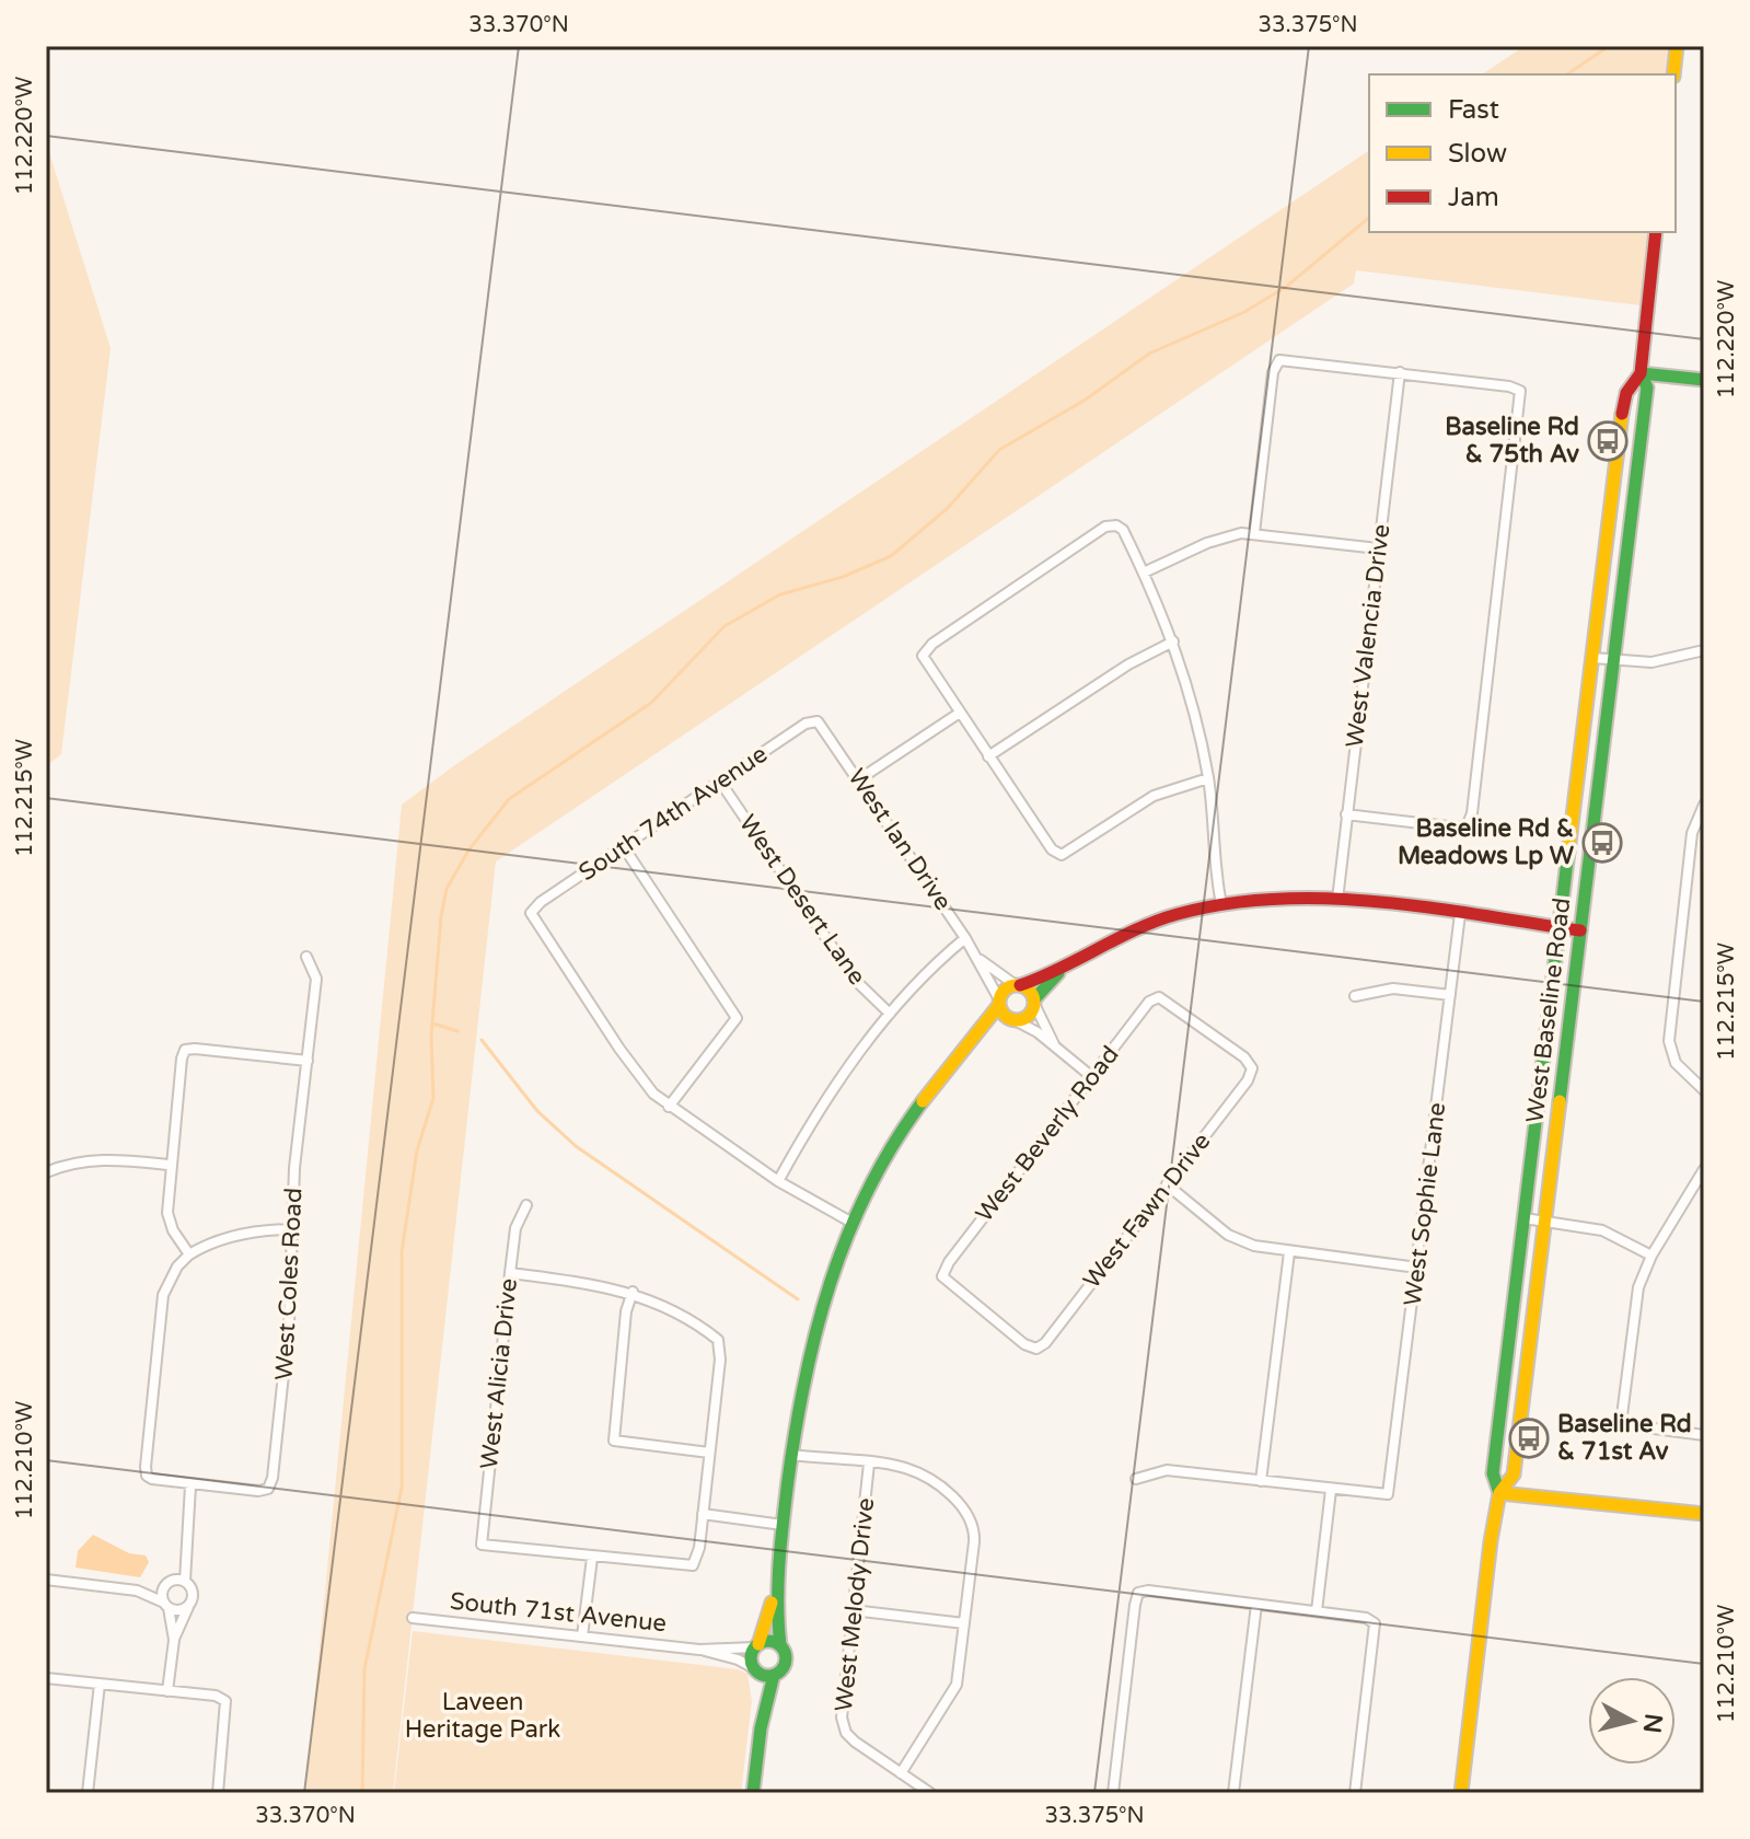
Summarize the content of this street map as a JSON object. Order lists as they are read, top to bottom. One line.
{"streets":{"main road":["West Baseline Road"],"street":["West Valencia Drive","South 74th Avenue","West Ian Drive","West Desert Lane","West Beverly Road","West Sophie Lane","West Fawn Drive","West Coles Road","West Alicia Drive","West Melody Drive","South 71st Avenue"]},"crossings":[["South 74th Avenue","West Ian Drive"],["South 74th Avenue","West Desert Lane"],["West Beverly Road","West Fawn Drive"]],"parks":["Laveen Heritage Park"],"places":{"bus stop":["Baseline Rd & 75th Av","Baseline Rd & Meadows Lp W","Baseline Rd & 71st Av"]},"legend":["Fast","Slow","Jam"],"north":"right","coordinates":["33.370°N","33.375°N","112.220°W","112.215°W","112.210°W"]}
